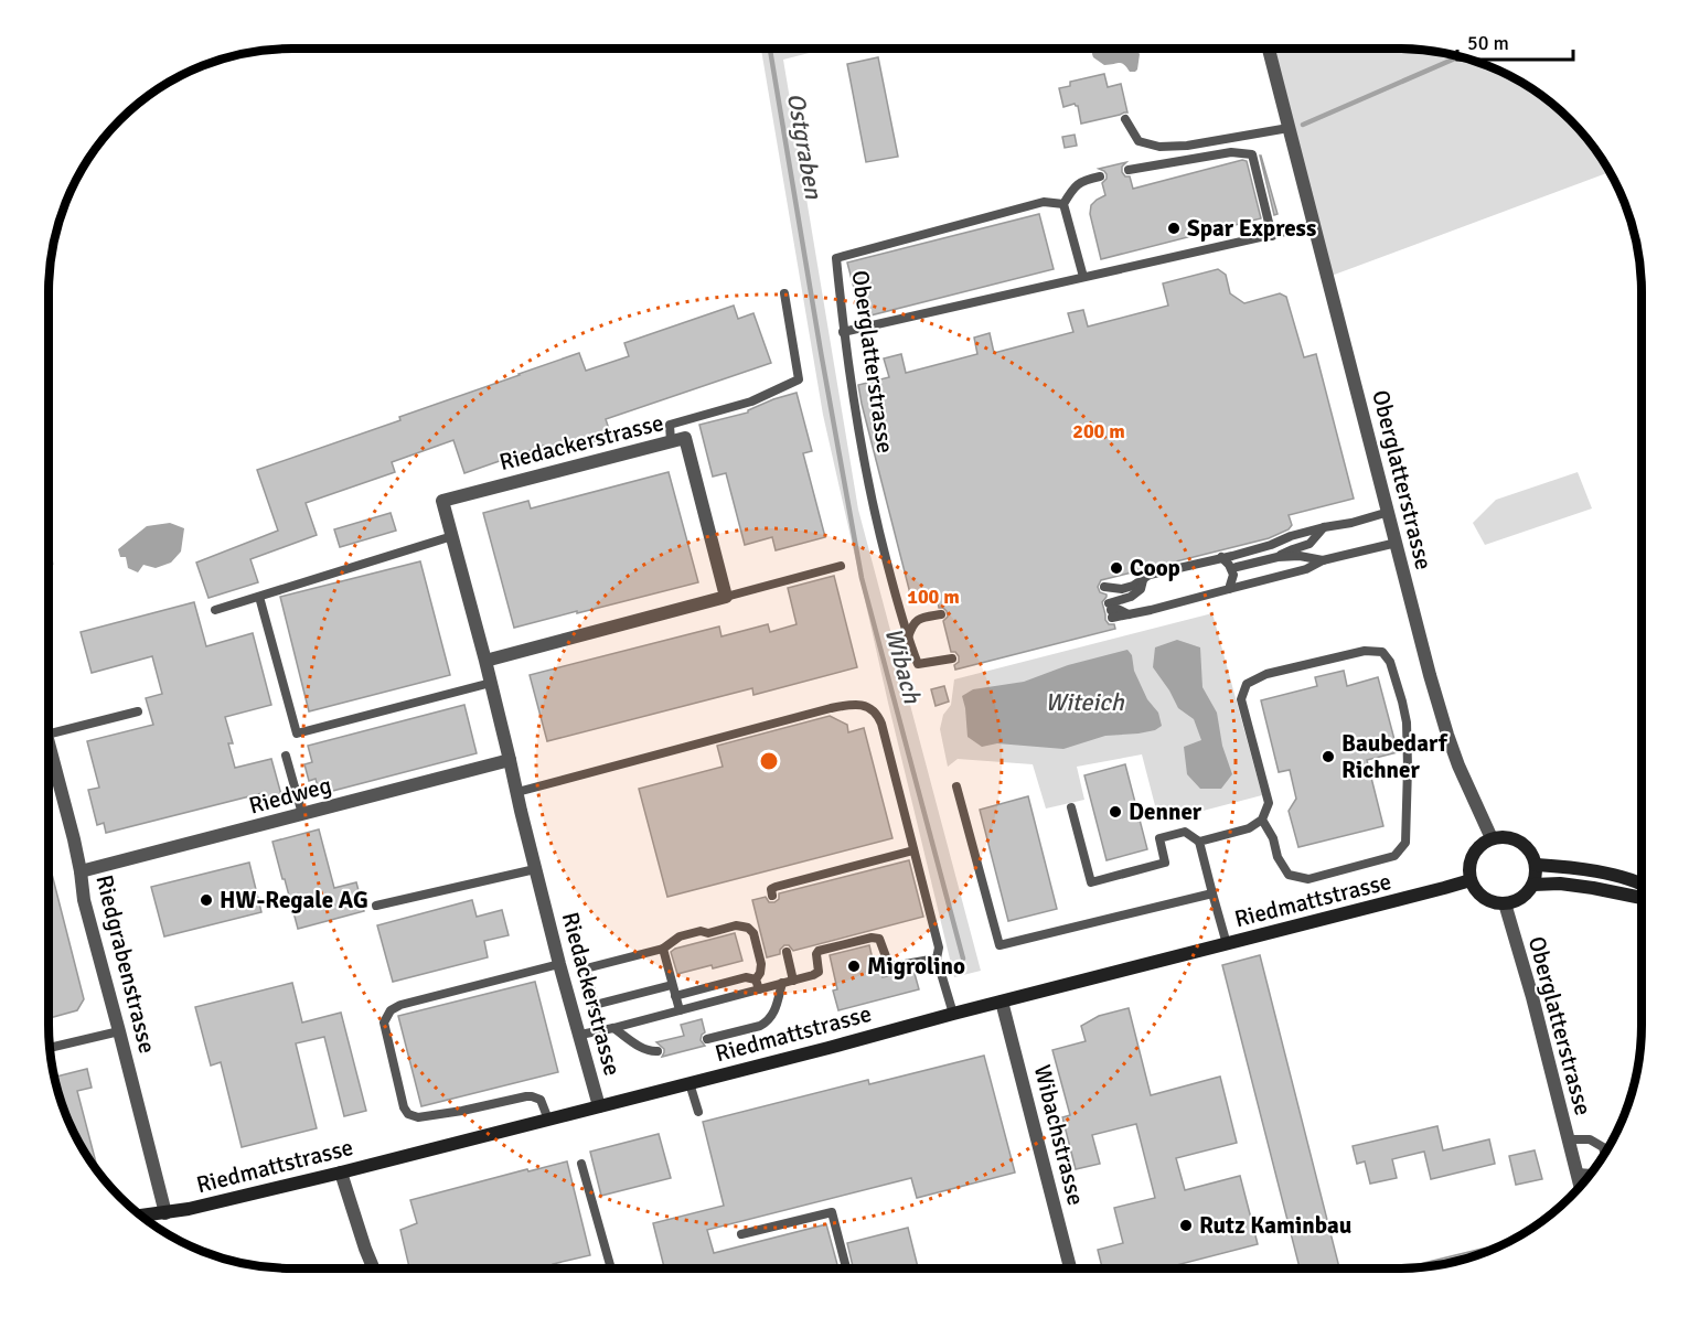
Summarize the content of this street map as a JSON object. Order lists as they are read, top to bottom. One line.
{"streets":{"main road":["Riedmattstrasse"],"street":["Oberglatterstrasse","Riedackerstrasse","Riedweg","Riedgrabenstrasse","Wibachstrasse"]},"crossings":[["Oberglatterstrasse","Riedmattstrasse"],["Riedackerstrasse","Riedweg"],["Riedackerstrasse","Riedmattstrasse"],["Riedweg","Riedgrabenstrasse"],["Riedmattstrasse","Riedgrabenstrasse"],["Riedmattstrasse","Wibachstrasse"]],"water":["Ostgraben","Wibach","Witeich"],"places":["Spar Express","Coop","Baubedarf Richner","Denner","HW-Regale AG","Migrolino","Rutz Kaminbau"],"scale_bar":"50 m","rings":["200 m","100 m"]}
